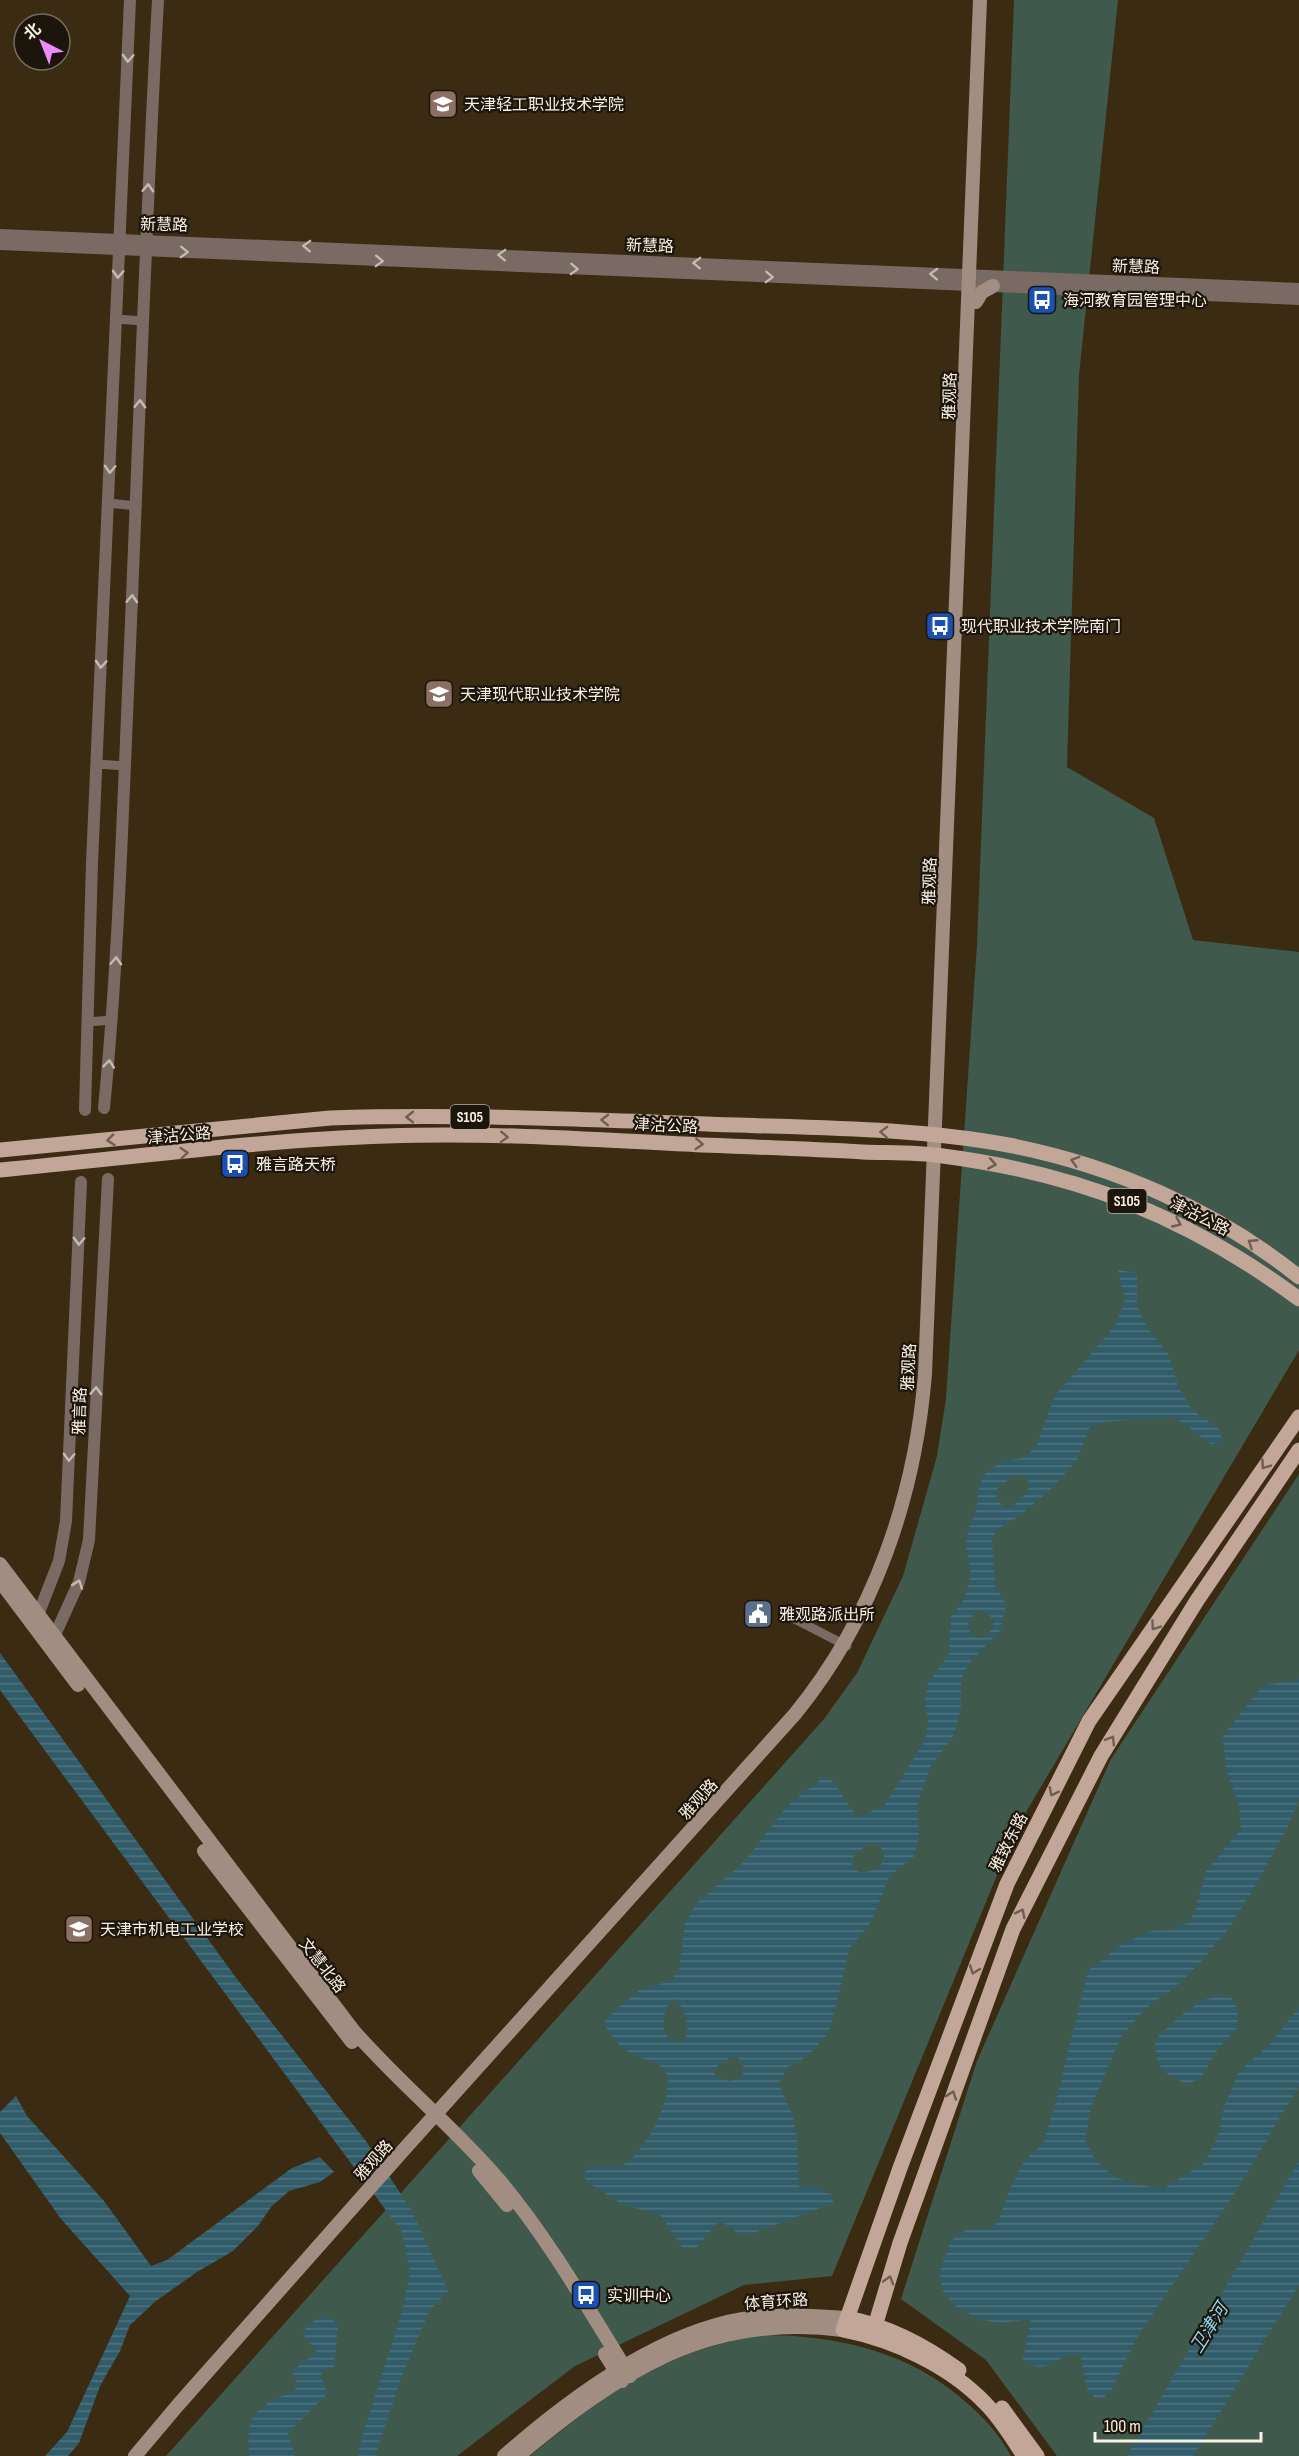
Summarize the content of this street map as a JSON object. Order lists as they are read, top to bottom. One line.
{"streets":{"main road":["雅观路","S105","津沽公路","雅致东路","文慧北路","体育环路"],"street":["新慧路","雅言路"]},"crossings":[["新慧路","雅观路"],["雅观路","津沽公路"],["雅观路","文慧北路"],["雅言路","文慧北路"],["雅致东路","体育环路"],["文慧北路","体育环路"]],"water":["卫津河"],"places":{"school or university":["天津轻工职业技术学院","天津现代职业技术学院","天津市机电工业学校"],"bus stop":["海河教育园管理中心","现代职业技术学院南门","雅言路天桥","实训中心"],"public building":["雅观路派出所"]},"scale_bar":"100 m","north":"top left"}
